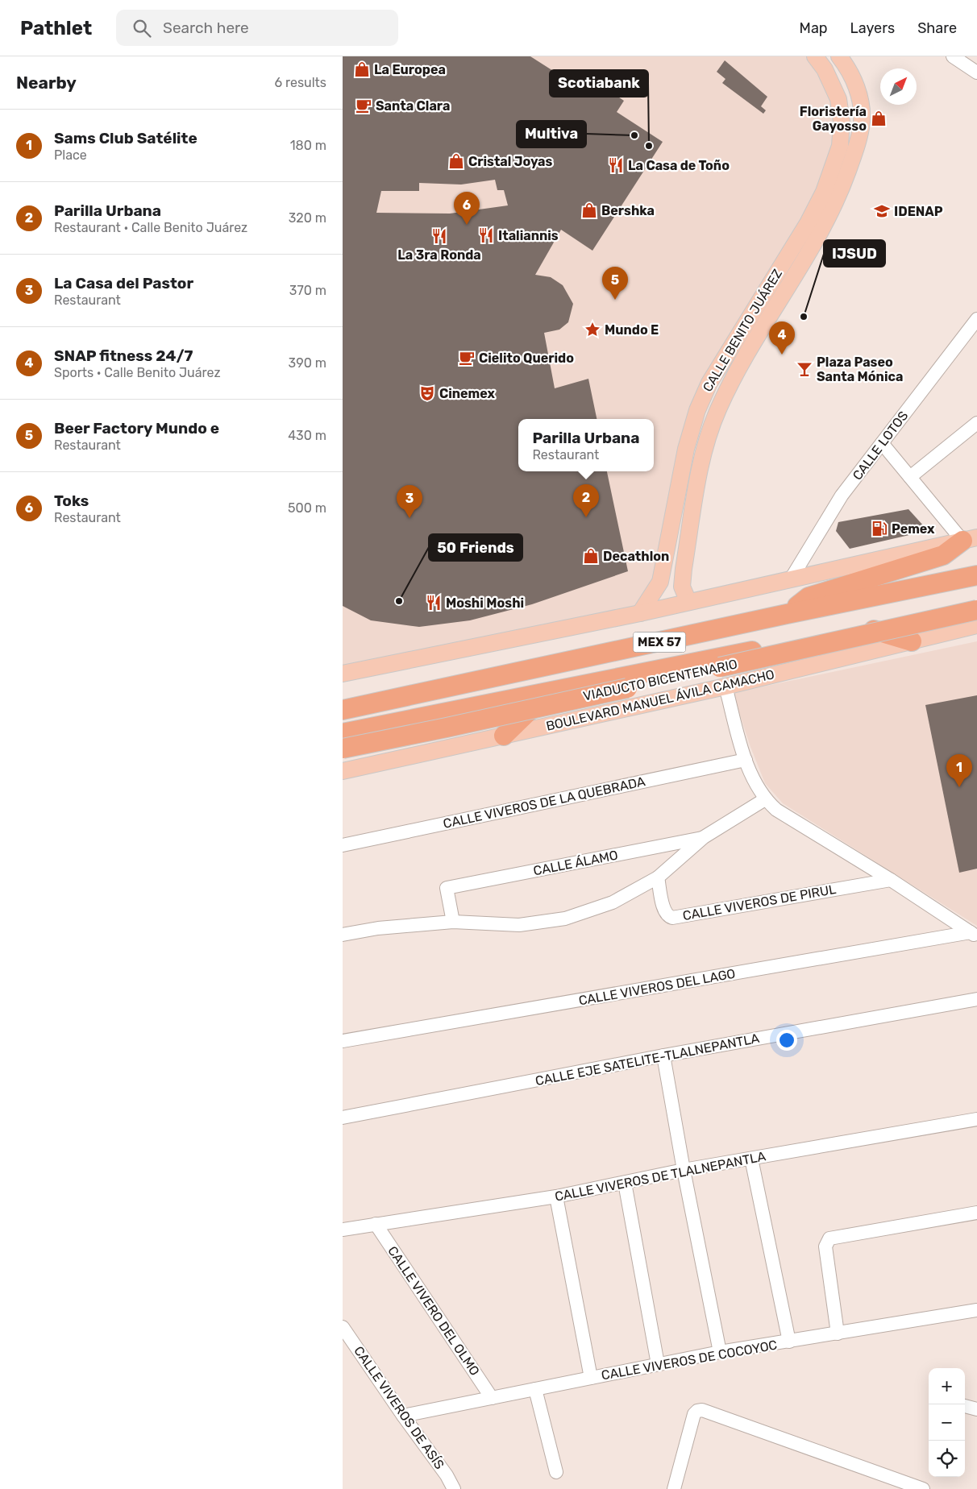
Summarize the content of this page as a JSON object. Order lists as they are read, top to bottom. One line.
{"streets":{"highway":["MEX 57","VIADUCTO BICENTENARIO","BOULEVARD MANUEL ÁVILA CAMACHO"],"main road":["CALLE BENITO JUÁREZ"],"street":["CALLE LOTOS","CALLE VIVEROS DE LA QUEBRADA","CALLE ÁLAMO","CALLE VIVEROS DE PIRUL","CALLE VIVEROS DEL LAGO","CALLE EJE SATELITE-TLALNEPANTLA","CALLE VIVEROS DE TLALNEPANTLA","CALLE VIVERO DEL OLMO","CALLE VIVEROS DE COCOYOC","CALLE VIVEROS DE ASÍS"]},"crossings":[["CALLE VIVEROS DE TLALNEPANTLA","CALLE VIVERO DEL OLMO"],["CALLE VIVERO DEL OLMO","CALLE VIVEROS DE COCOYOC"],["CALLE VIVEROS DE COCOYOC","CALLE VIVEROS DE ASÍS"]],"places":{"shop":["La Europea","Floristería Gayosso","Cristal Joyas","Bershka","Decathlon"],"cafe":["Santa Clara","Cielito Querido"],"other":["Multiva","Scotiabank","IJSUD","50 Friends"],"restaurant":["La Casa de Toño","Italiannis","La 3ra Ronda","Moshi Moshi"],"school or university":["IDENAP"],"place":["Mundo E"],"bar":["Plaza Paseo Santa Mónica"],"theatre":["Cinemex"],"fuel station":["Pemex"]},"north":"top right","page":{"header":"Pathlet","search":"Search here","nav":["Map","Layers","Share"],"heading":["Nearby","6 results"],"list":[{"mark":"1","name":"Sams Club Satélite","note":"Place","value":"180 m"},{"mark":"2","name":"Parilla Urbana","note":"Restaurant · Calle Benito Juárez","value":"320 m"},{"mark":"3","name":"La Casa del Pastor","note":"Restaurant","value":"370 m"},{"mark":"4","name":"SNAP fitness 24/7","note":"Sports · Calle Benito Juárez","value":"390 m"},{"mark":"5","name":"Beer Factory Mundo e","note":"Restaurant","value":"430 m"},{"mark":"6","name":"Toks","note":"Restaurant","value":"500 m"}],"pins":["6","5","4","2","3","1"],"popup":["Parilla Urbana","Restaurant"],"map_buttons":["+","−"]}}
